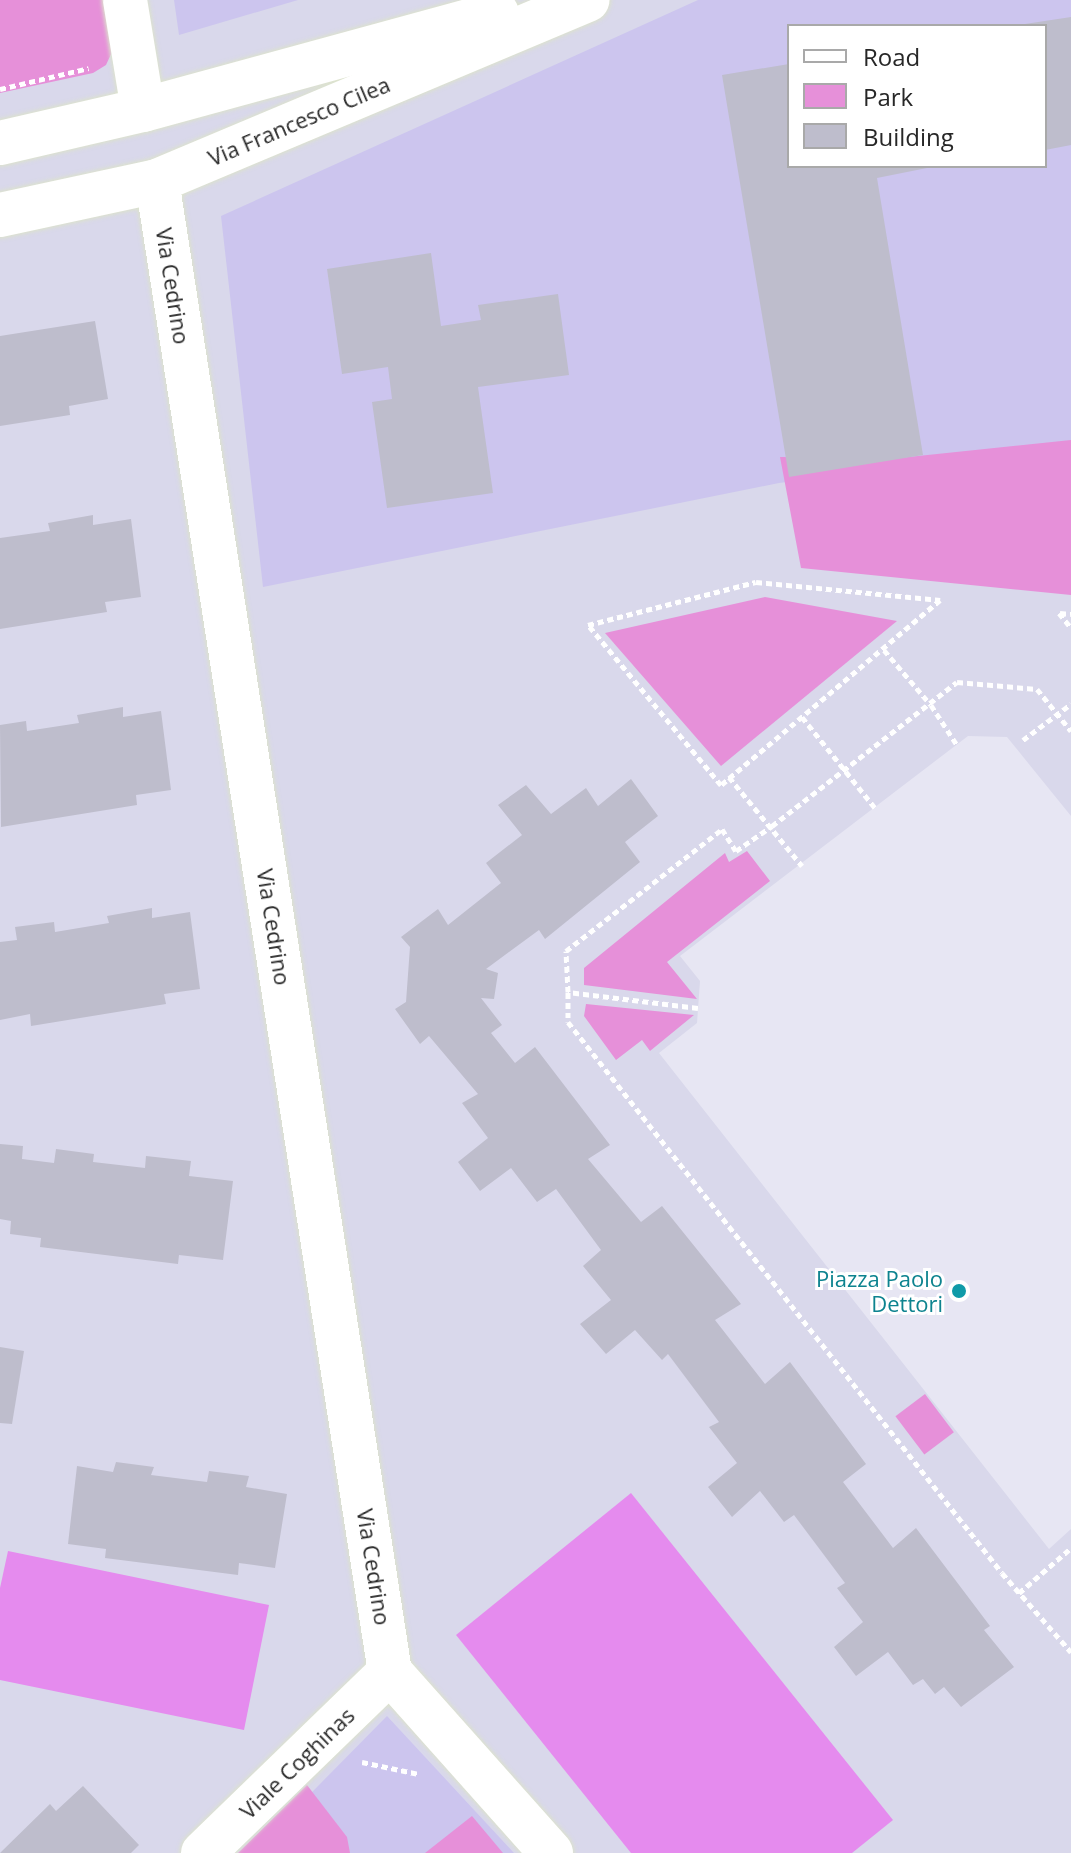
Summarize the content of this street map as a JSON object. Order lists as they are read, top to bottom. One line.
{"streets":{"street":["Via Francesco Cilea","Via Cedrino","Viale Coghinas"]},"crossings":[["Via Francesco Cilea","Via Cedrino"],["Via Cedrino","Viale Coghinas"]],"places":["Piazza Paolo Dettori"],"legend":["Road","Park","Building"]}
